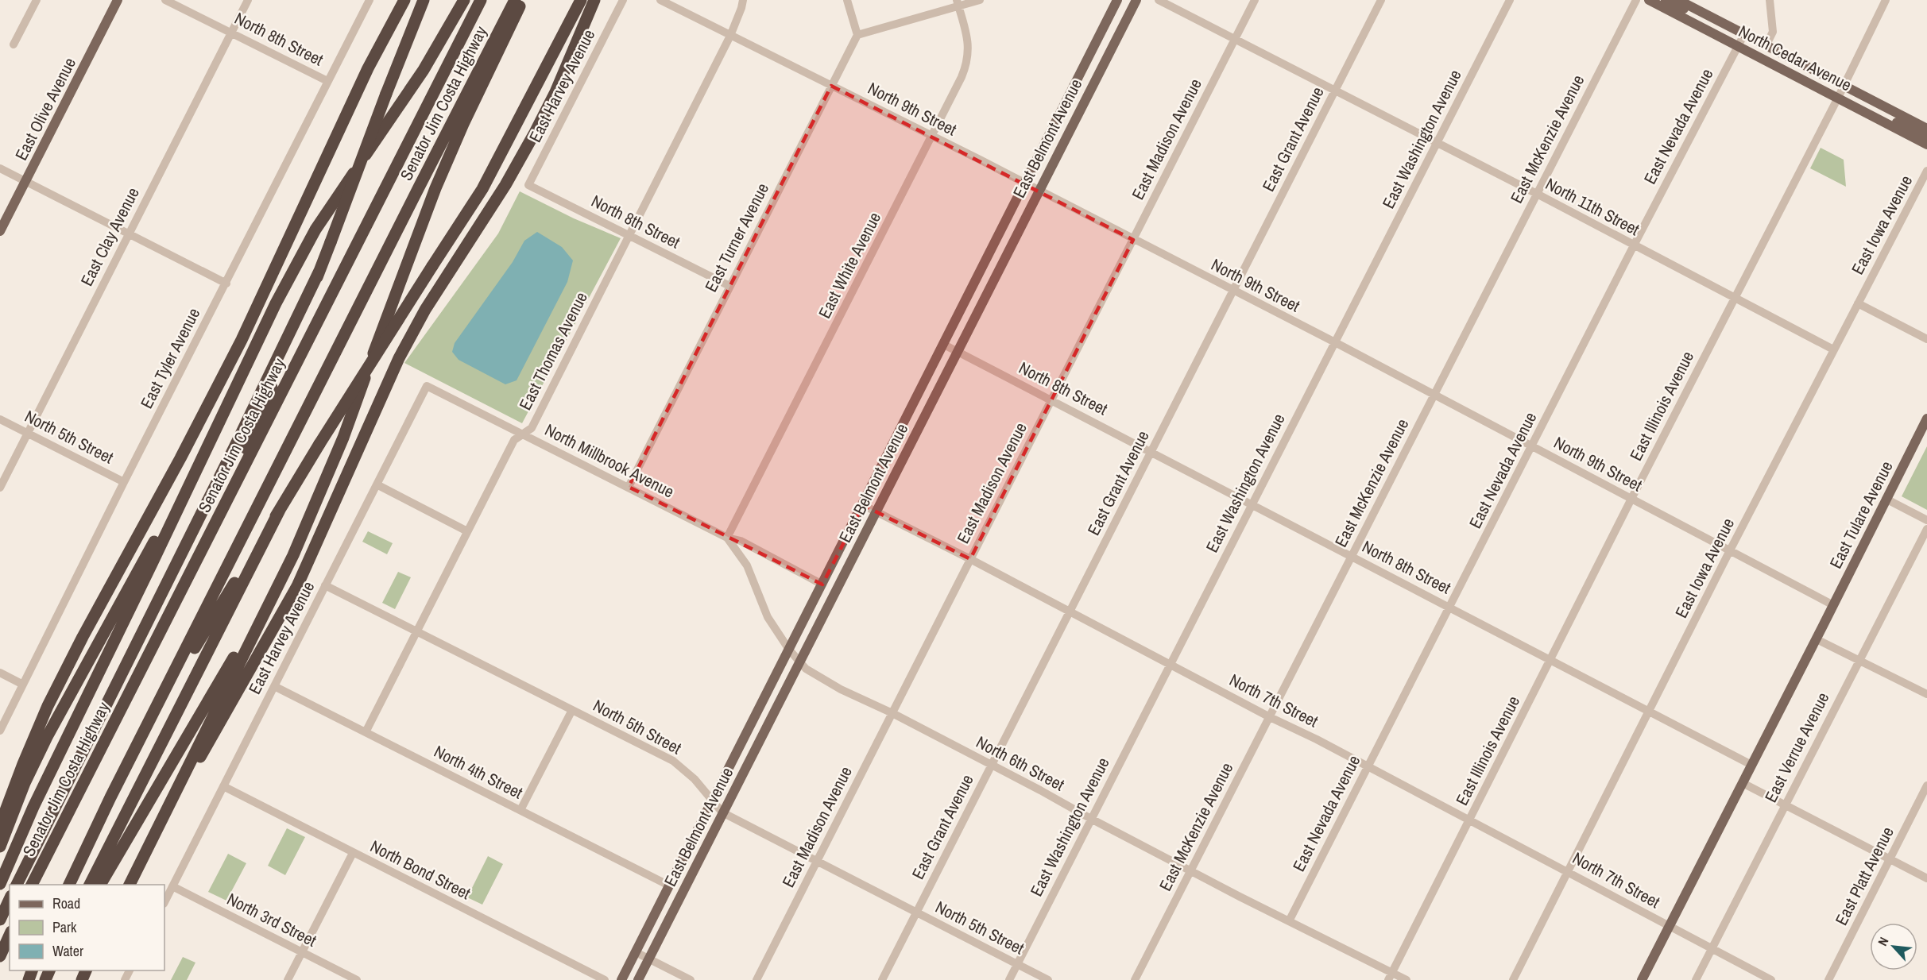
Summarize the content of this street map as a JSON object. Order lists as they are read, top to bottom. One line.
{"streets":{"highway":["Senator Jim Costa Highway"],"main road":["North Cedar Avenue","East Olive Avenue","East Belmont Avenue","East Tulare Avenue"],"street":["North 8th Street","East Harvey Avenue","North 9th Street","East Nevada Avenue","East Madison Avenue","East Grant Avenue","East Washington Avenue","East McKenzie Avenue","North 11th Street","East Iowa Avenue","East Clay Avenue","East Turner Avenue","East White Avenue","East Thomas Avenue","East Tyler Avenue","East Illinois Avenue","North 5th Street","North Millbrook Avenue","North 7th Street","East Verrue Avenue","North 6th Street","North 4th Street","North Bond Street","East Platt Avenue","North 3rd Street"]},"crossings":[["North 8th Street","East Harvey Avenue"],["North 8th Street","East Nevada Avenue"],["North 8th Street","East Belmont Avenue"],["North 8th Street","East Madison Avenue"],["North 8th Street","East Grant Avenue"],["North 8th Street","East Washington Avenue"],["North 8th Street","East McKenzie Avenue"],["North 8th Street","East Iowa Avenue"],["North 8th Street","East Clay Avenue"],["North 8th Street","East Turner Avenue"],["North 8th Street","East Thomas Avenue"],["North 8th Street","East Tyler Avenue"],["North 8th Street","East Illinois Avenue"],["North 8th Street","East Tulare Avenue"],["North Cedar Avenue","East Nevada Avenue"],["North Cedar Avenue","East Illinois Avenue"],["East Harvey Avenue","North 5th Street"],["East Harvey Avenue","North Millbrook Avenue"],["East Harvey Avenue","North 4th Street"],["East Harvey Avenue","North Bond Street"],["East Harvey Avenue","North 3rd Street"],["North 9th Street","East Nevada Avenue"],["North 9th Street","East Belmont Avenue"],["North 9th Street","East Madison Avenue"],["North 9th Street","East Grant Avenue"],["North 9th Street","East Washington Avenue"],["North 9th Street","East McKenzie Avenue"],["North 9th Street","East Iowa Avenue"],["North 9th Street","East Turner Avenue"],["North 9th Street","East White Avenue"],["North 9th Street","East Thomas Avenue"],["North 9th Street","East Illinois Avenue"],["North 9th Street","East Tulare Avenue"],["East Nevada Avenue","North 11th Street"],["East Nevada Avenue","North 7th Street"],["East Nevada Avenue","North 6th Street"],["East Belmont Avenue","North 5th Street"],["East Belmont Avenue","North Millbrook Avenue"],["East Belmont Avenue","North 7th Street"],["East Belmont Avenue","North 6th Street"],["East Belmont Avenue","North 4th Street"],["East Madison Avenue","North 11th Street"],["East Madison Avenue","North 5th Street"],["East Madison Avenue","North 7th Street"],["East Madison Avenue","North 6th Street"],["East Grant Avenue","North 11th Street"],["East Grant Avenue","North 5th Street"],["East Grant Avenue","North 7th Street"],["East Grant Avenue","North 6th Street"],["East Washington Avenue","North 11th Street"],["East Washington Avenue","North 5th Street"],["East Washington Avenue","North 7th Street"],["East Washington Avenue","North 6th Street"],["East McKenzie Avenue","North 11th Street"],["East McKenzie Avenue","North 7th Street"],["East McKenzie Avenue","North 6th Street"],["North 11th Street","East Iowa Avenue"],["North 11th Street","East Illinois Avenue"],["East Iowa Avenue","North 7th Street"],["East Clay Avenue","North 5th Street"],["East Turner Avenue","North Millbrook Avenue"],["East White Avenue","North Millbrook Avenue"],["East Thomas Avenue","North 5th Street"],["East Thomas Avenue","North Millbrook Avenue"],["East Thomas Avenue","North 4th Street"],["East Tyler Avenue","North 5th Street"],["East Illinois Avenue","North 7th Street"],["East Illinois Avenue","North 6th Street"],["North Millbrook Avenue","North 6th Street"],["East Tulare Avenue","North 7th Street"],["North 7th Street","East Verrue Avenue"]],"legend":["Road","Park","Water"],"north":"top left"}
